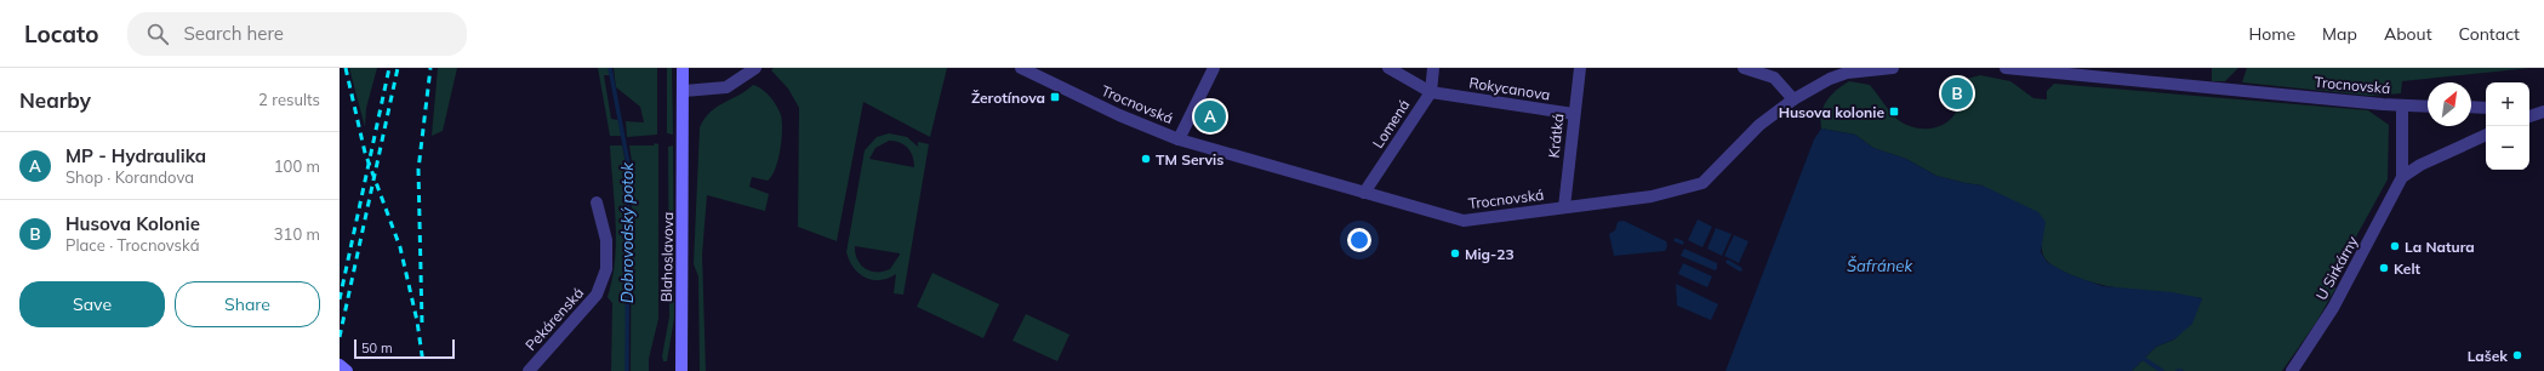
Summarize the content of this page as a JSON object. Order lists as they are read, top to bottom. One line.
{"streets":{"main road":["Blahoslavova"],"street":["Trocnovská","Rokycanova","Lomená","Krátká","U Sirkárny","Pekárenská"]},"crossings":[["Trocnovská","Lomená"],["Trocnovská","Krátká"],["Trocnovská","U Sirkárny"],["Rokycanova","Lomená"],["Rokycanova","Krátká"]],"water":["Dobrovodský potok","Šafránek"],"places":{"transit":["Žerotínova","Husova kolonie"],"other":["TM Servis","La Natura","Mig-23","Kelt","Lašek"]},"scale_bar":"50 m","north":"top right","page":{"header":"Locato","search":"Search here","nav":["Home","Map","About","Contact"],"heading":["Nearby","2 results"],"pins":["B","A"],"map_buttons":["+","−"],"list":[{"mark":"A","name":"MP - Hydraulika","note":"Shop · Korandova","value":"100 m"},{"mark":"B","name":"Husova Kolonie","note":"Place · Trocnovská","value":"310 m"}],"buttons":["Save","Share"],"scale":"50 m"}}
